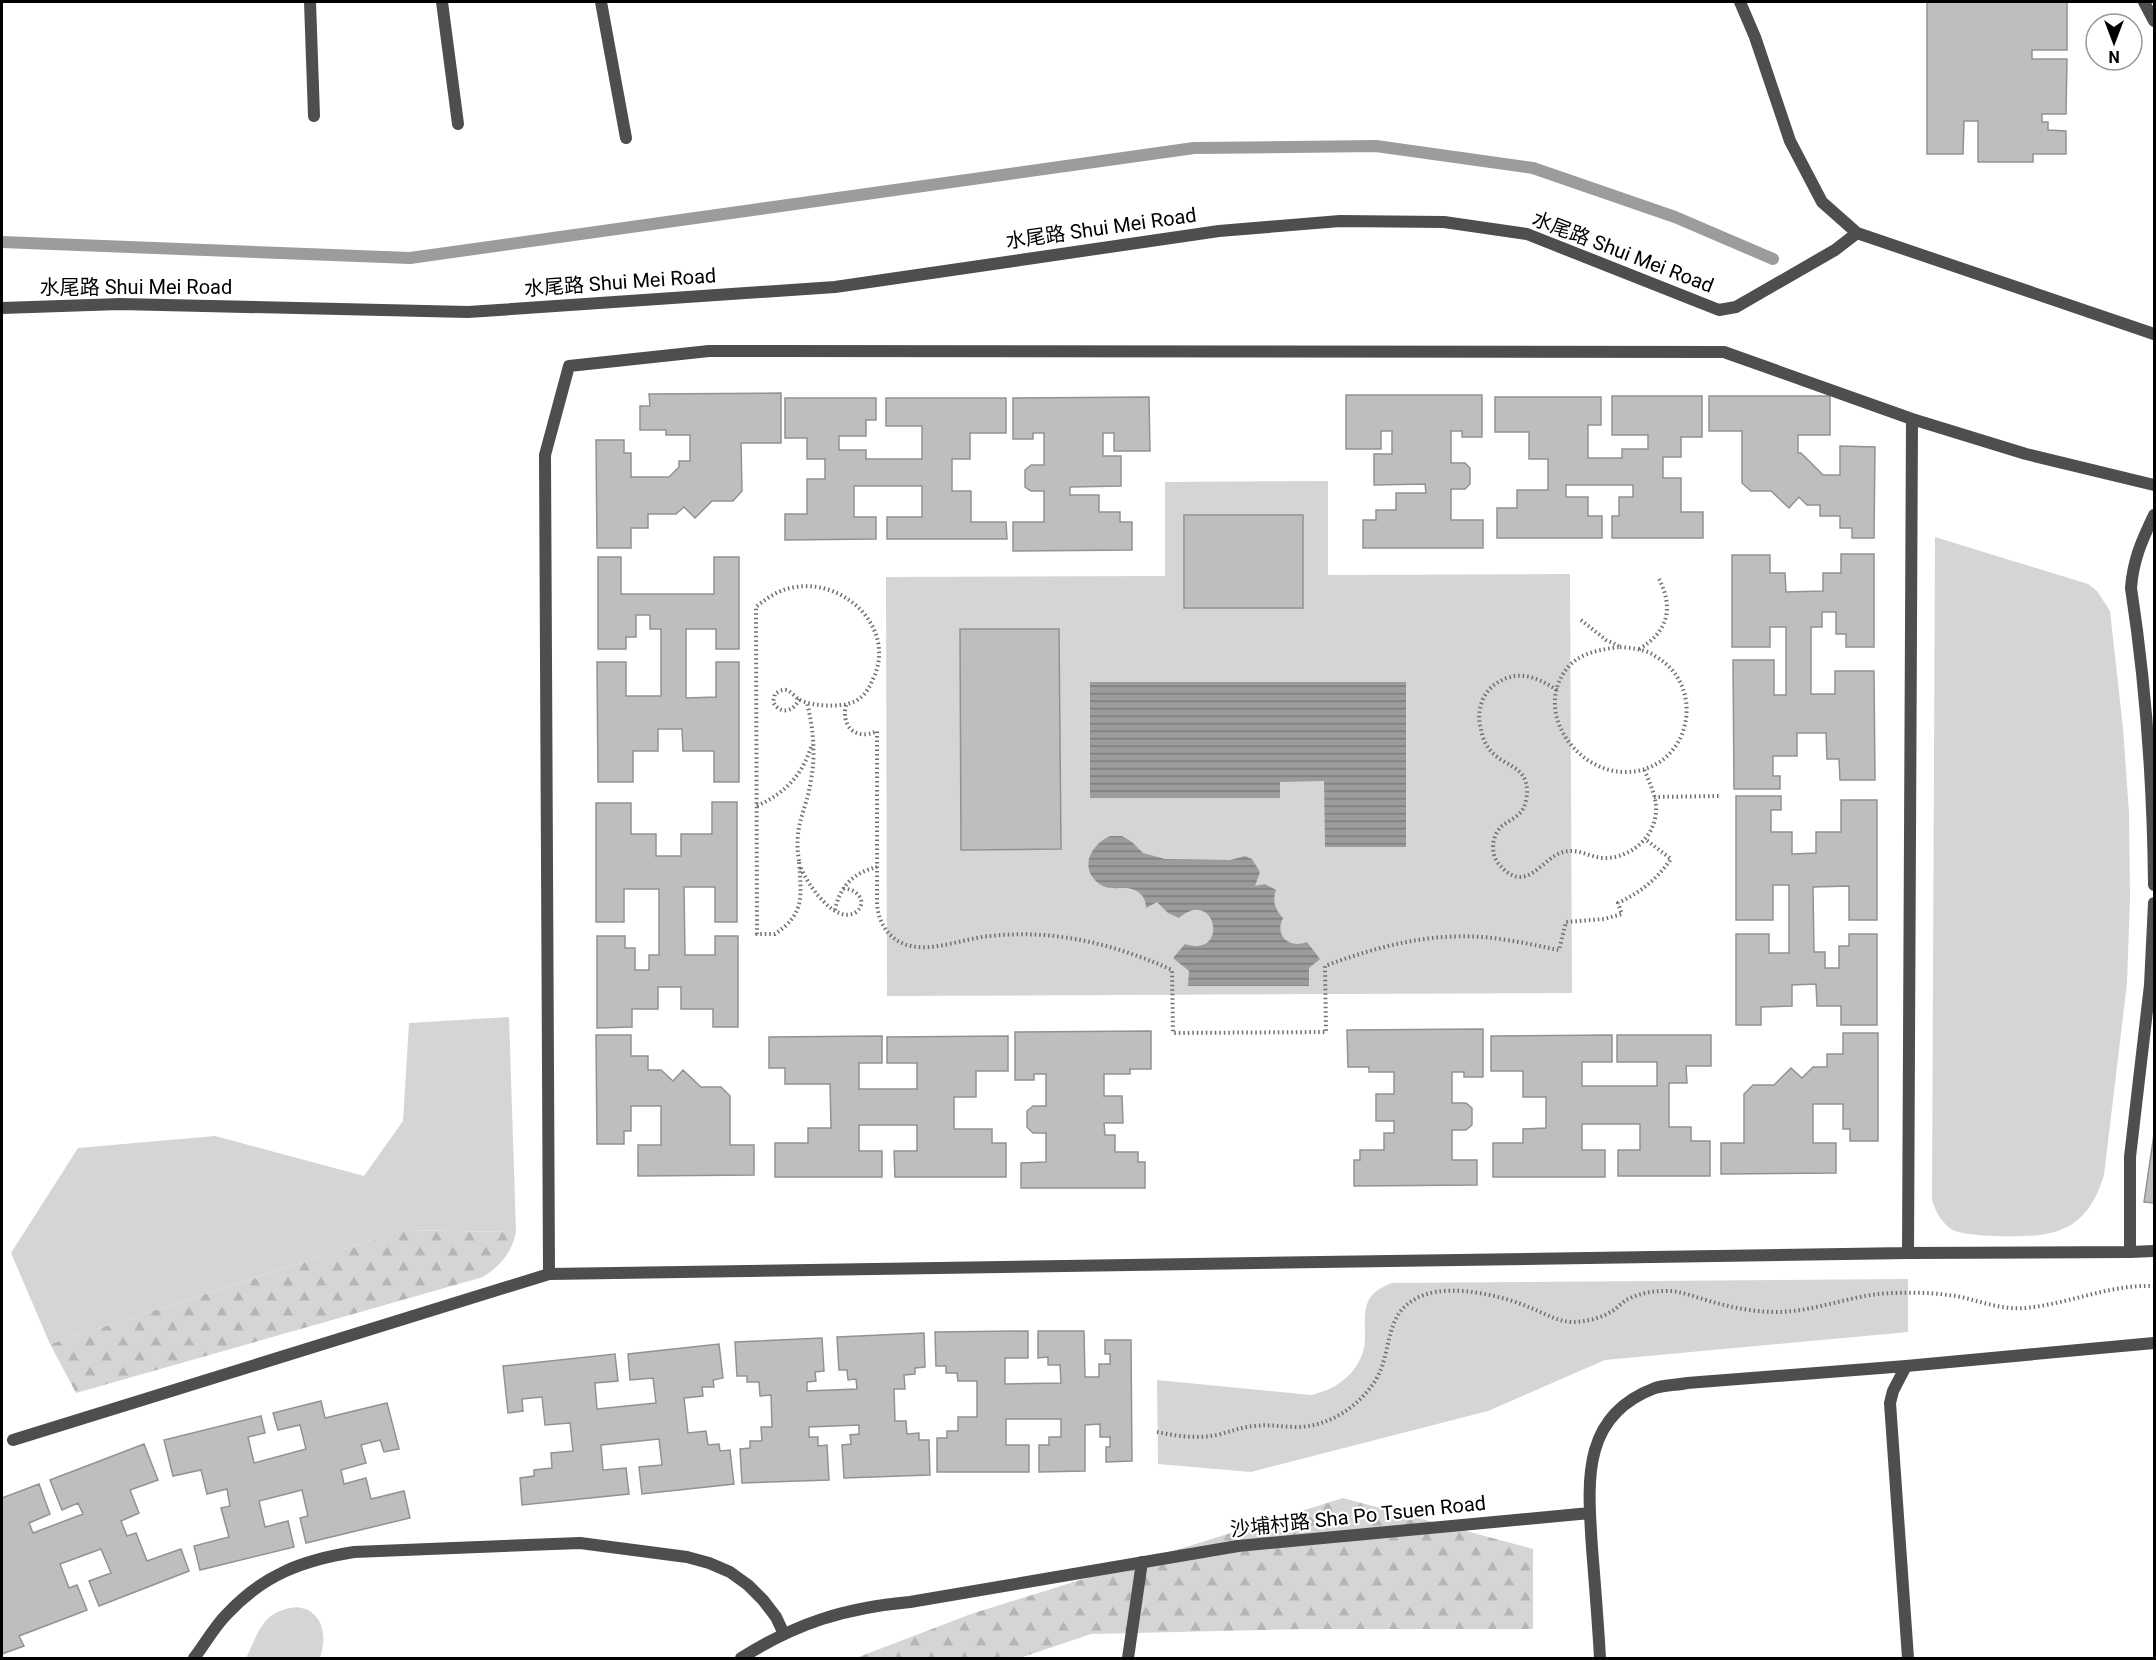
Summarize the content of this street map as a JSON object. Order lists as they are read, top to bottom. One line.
{"streets":{"street":["水尾路 Shui Mei Road","沙埔村路 Sha Po Tsuen Road"]},"north":"bottom"}
